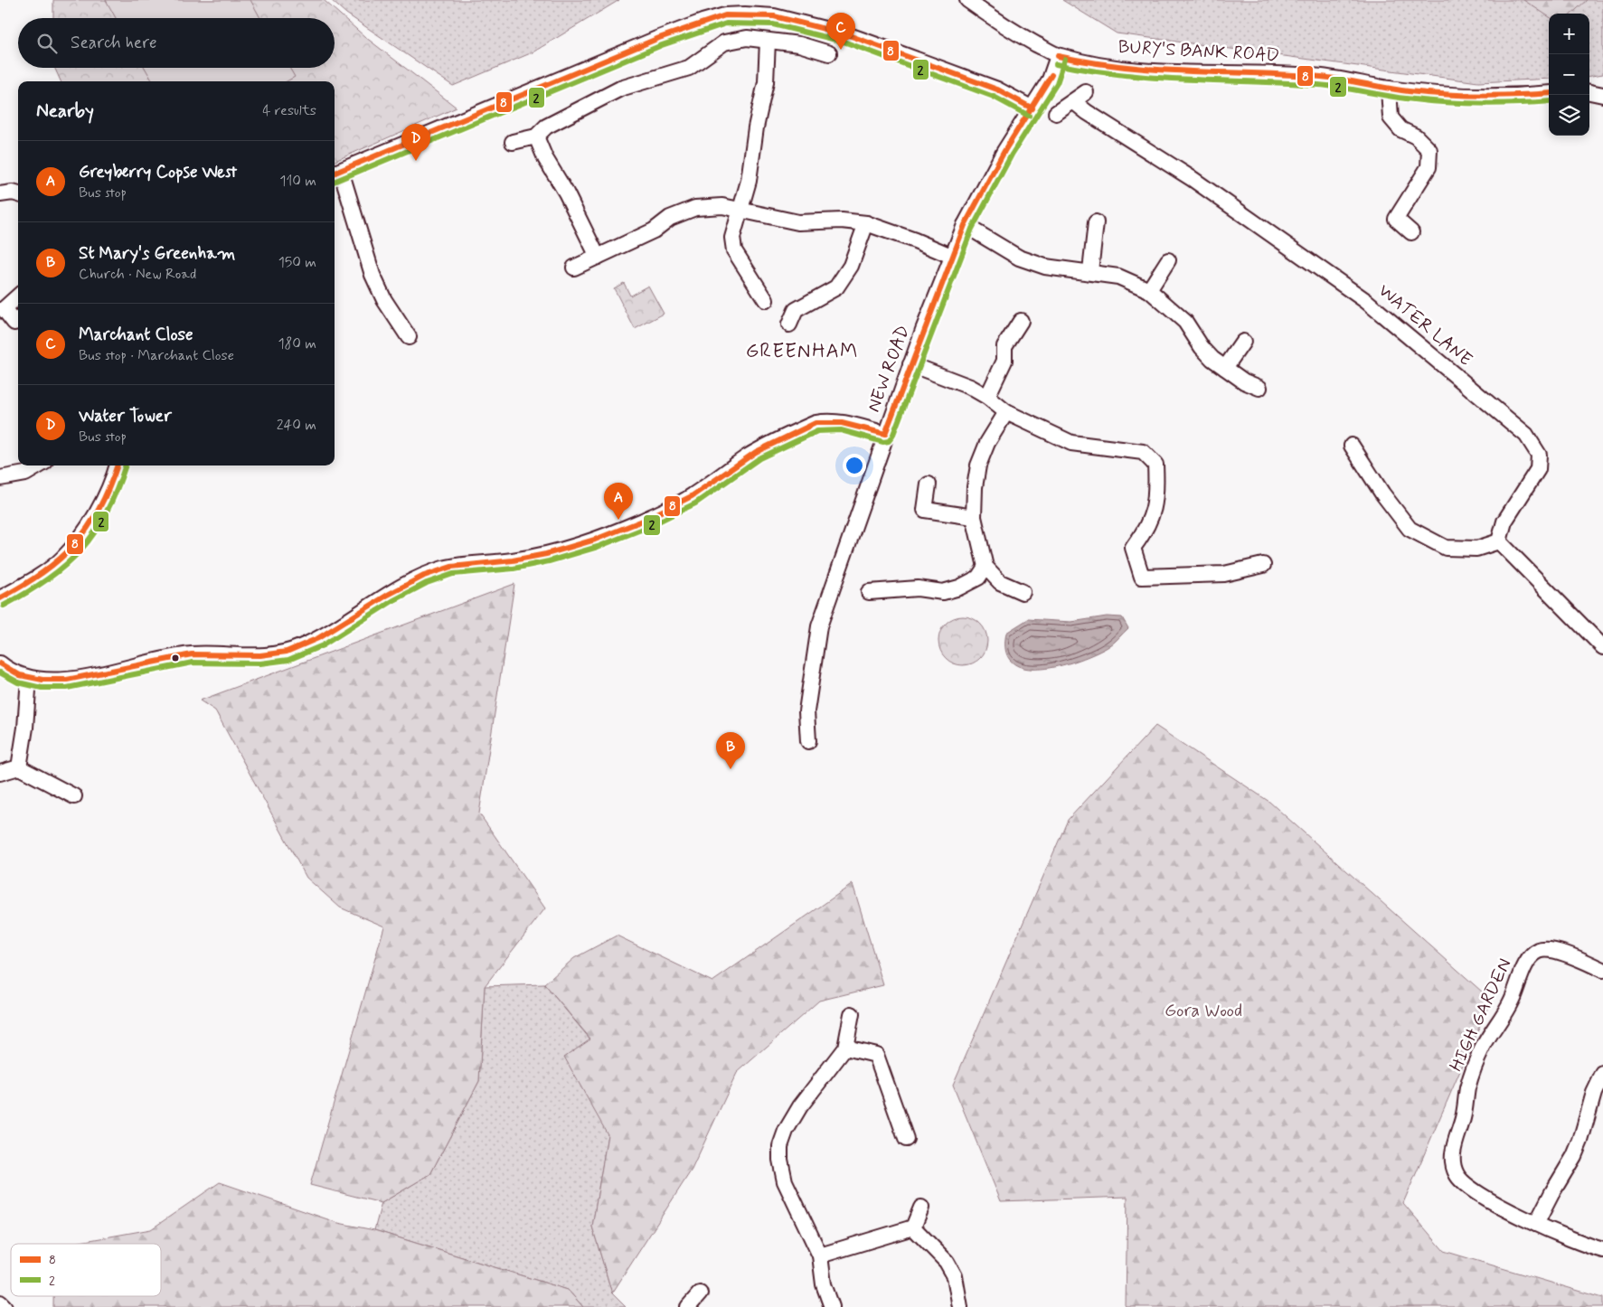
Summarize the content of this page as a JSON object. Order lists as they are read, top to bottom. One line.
{"streets":{"street":["BURY'S BANK ROAD","WATER LANE","NEW ROAD","HIGH GARDEN"]},"crossings":[["BURY'S BANK ROAD","NEW ROAD"]],"districts":["GREENHAM"],"parks":["Gora Wood"],"lines":["transit line 8","transit line 2"],"legend":["8","2"],"page":{"pins":["C","D","A","B"],"map_buttons":["+","−"],"search":"Search here","heading":["Nearby","4 results"],"list":[{"mark":"A","name":"Greyberry Copse West","note":"Bus stop","value":"110 m"},{"mark":"B","name":"St Mary's Greenham","note":"Church · New Road","value":"150 m"},{"mark":"C","name":"Marchant Close","note":"Bus stop · Marchant Close","value":"180 m"},{"mark":"D","name":"Water Tower","note":"Bus stop","value":"240 m"}]}}
